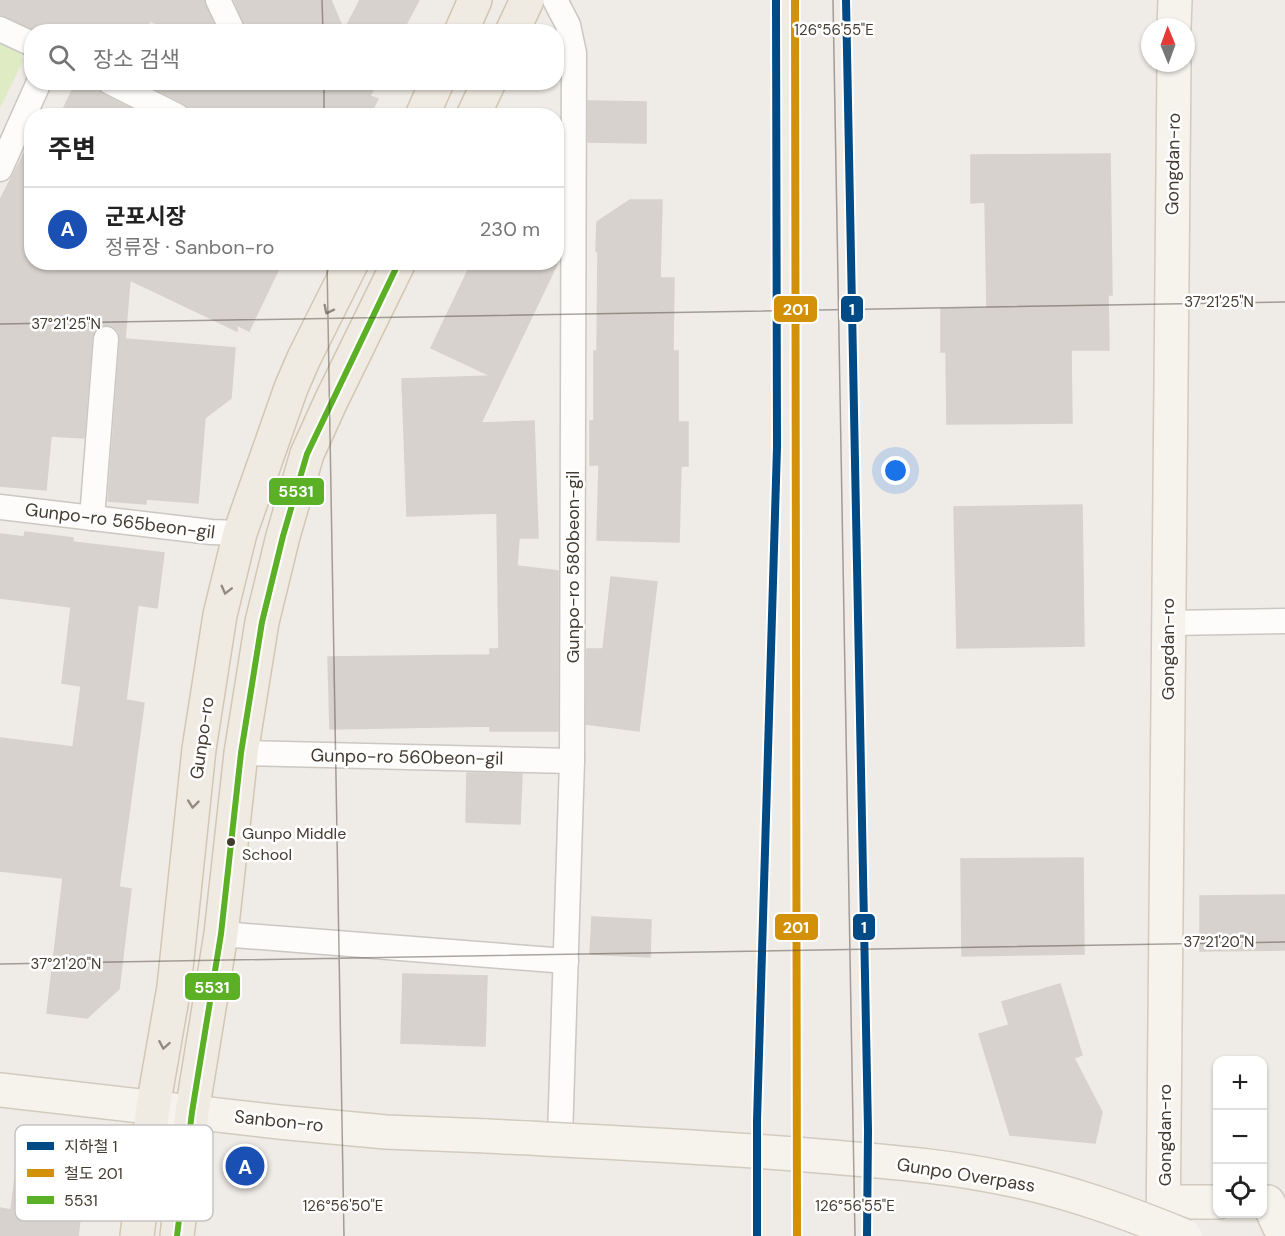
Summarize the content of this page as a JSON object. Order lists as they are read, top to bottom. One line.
{"streets":{"main road":["Gunpo-ro"],"street":["Gongdan-ro","Gunpo-ro 565beon-gil","Gunpo-ro 580beon-gil","Gunpo-ro 560beon-gil","Sanbon-ro","Gunpo Overpass"]},"crossings":[["Gunpo-ro 565beon-gil","Gunpo-ro"],["Gunpo-ro 580beon-gil","Gunpo-ro 560beon-gil"],["Gunpo-ro","Sanbon-ro"],["Sanbon-ro","Gunpo Overpass"]],"places":["Gunpo Middle School"],"lines":["metro line 1","rail line 201","transit line 5531"],"legend":["지하철 1","철도 201","5531"],"north":"top","page":{"search":"장소 검색","heading":"주변","list":[{"mark":"A","name":"군포시장","note":"정류장 · Sanbon-ro","value":"230 m"}],"map_buttons":["+","−"],"pins":"A"},"coordinates":["126°56'55\"E","37°21'25\"N","37°21'20\"N","126°56'50\"E"]}
